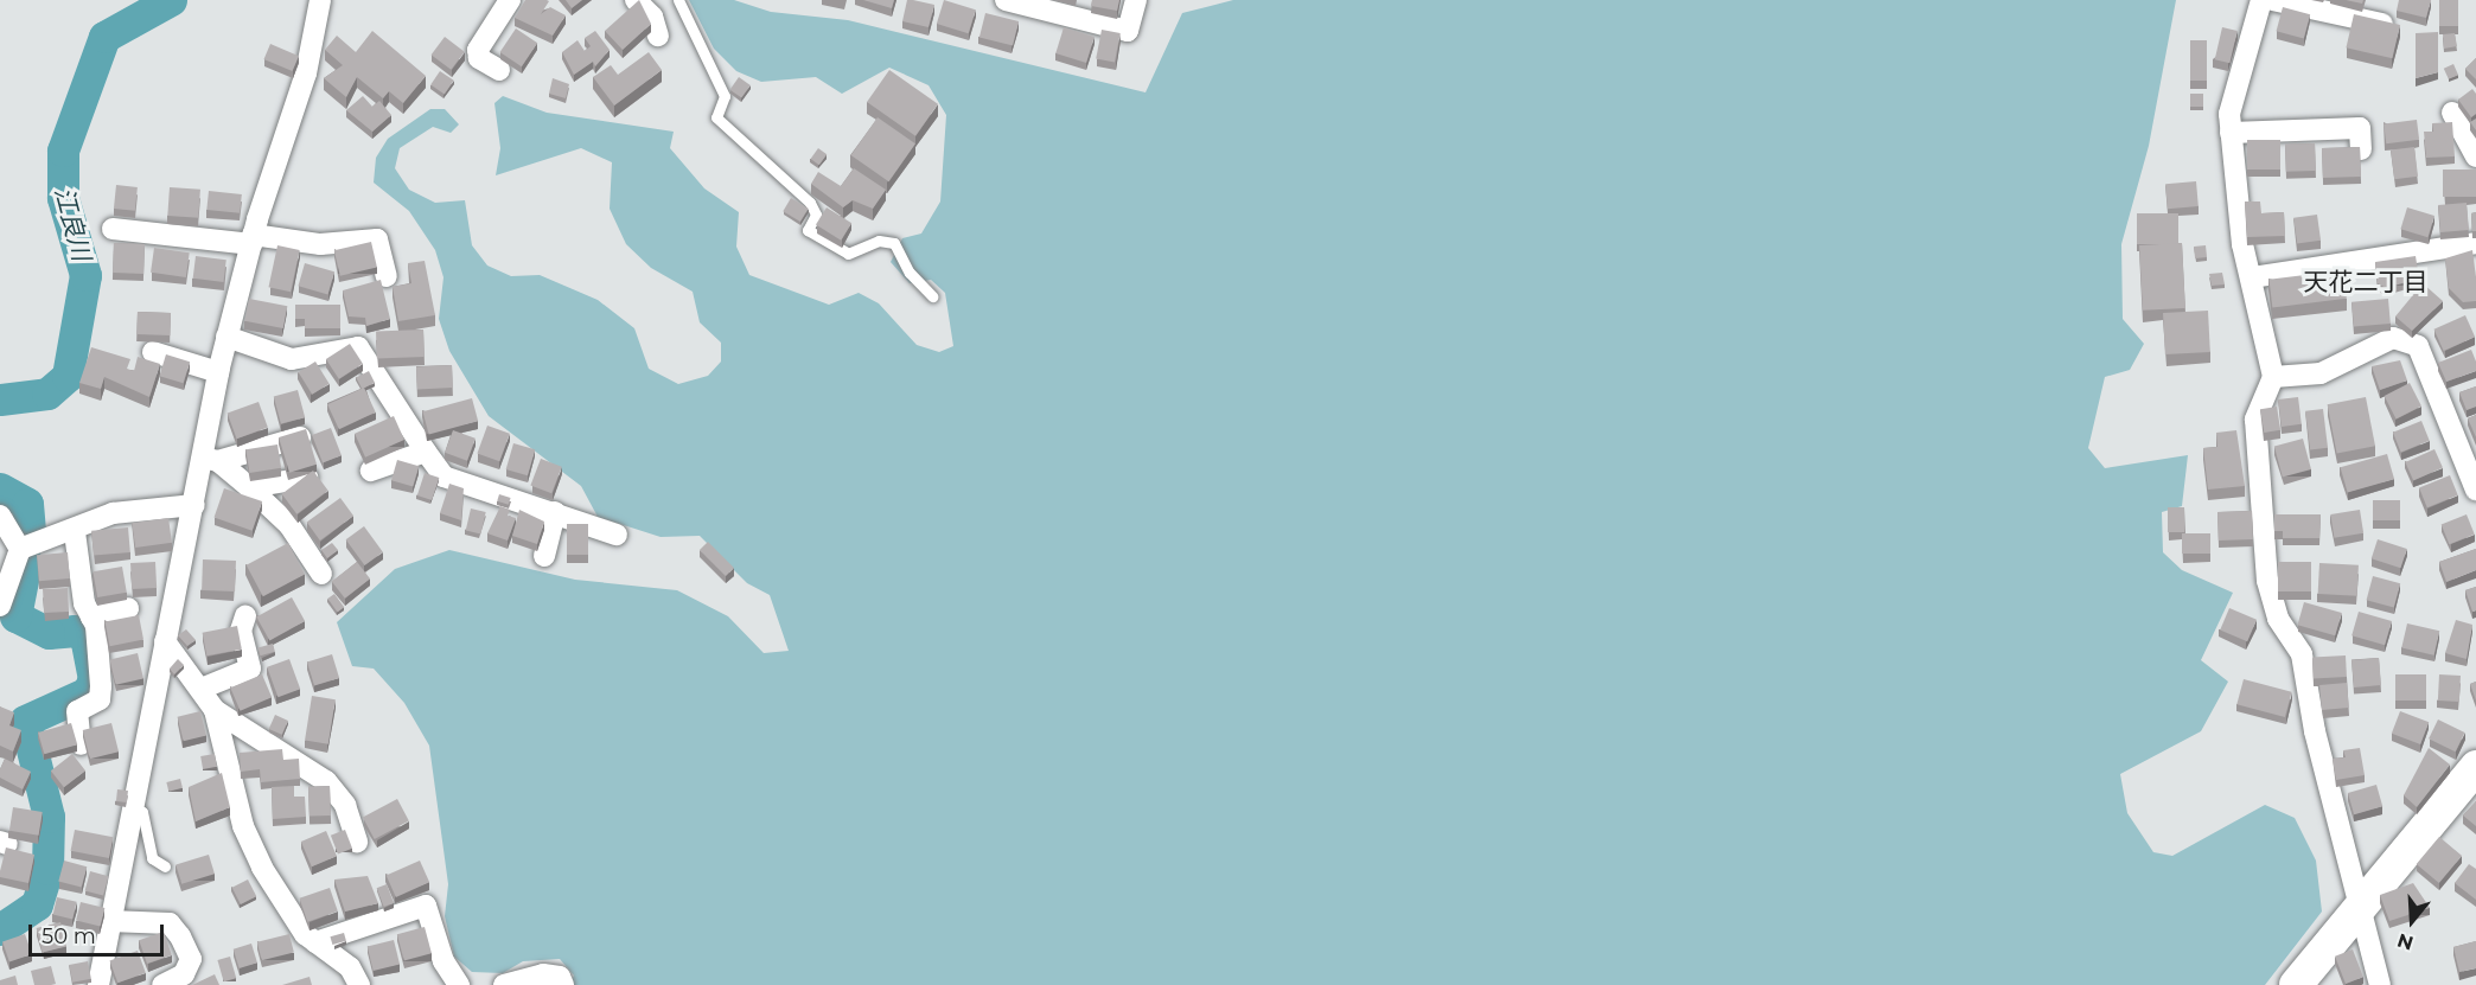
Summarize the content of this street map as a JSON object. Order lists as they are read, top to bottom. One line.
{"districts":["天花二丁目"],"water":["江良川"],"scale_bar":"50 m","north":"bottom"}
